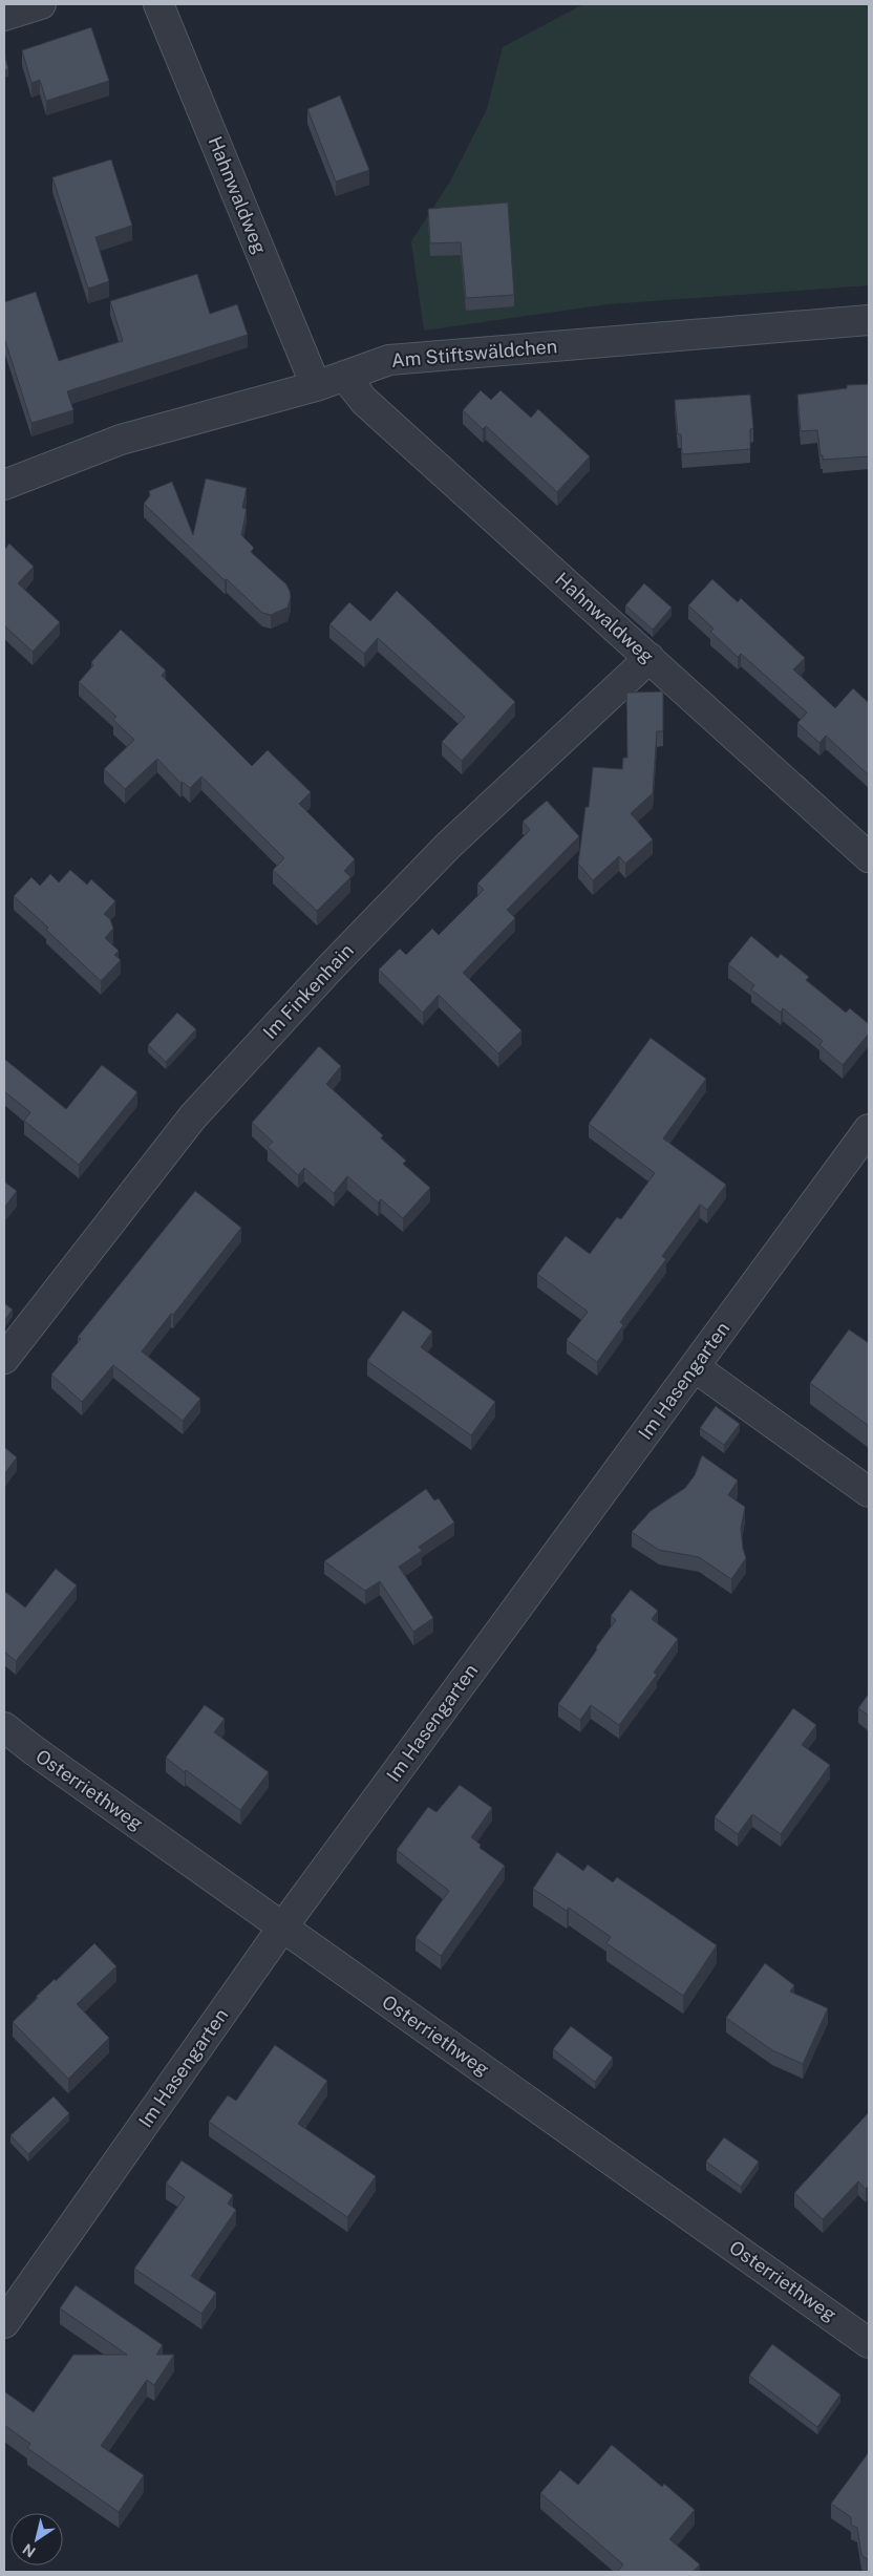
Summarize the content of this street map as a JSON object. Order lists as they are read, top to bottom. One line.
{"streets":{"street":["Hahnwaldweg","Am Stiftswäldchen","Im Finkenhain","Im Hasengarten","Osterriethweg"]},"crossings":[["Hahnwaldweg","Am Stiftswäldchen"],["Hahnwaldweg","Im Finkenhain"],["Im Hasengarten","Osterriethweg"]],"north":"bottom left"}
